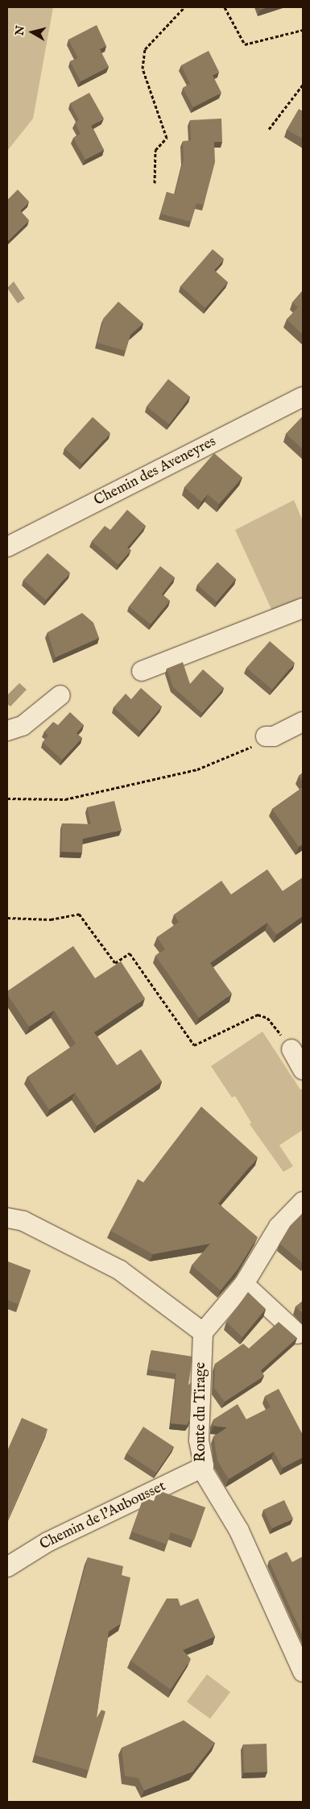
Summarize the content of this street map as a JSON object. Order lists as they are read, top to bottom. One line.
{"streets":{"street":["Chemin des Aveneyres","Route du Tirage","Chemin de l'Aubousset"]},"crossings":[["Route du Tirage","Chemin de l'Aubousset"]],"north":"left"}
